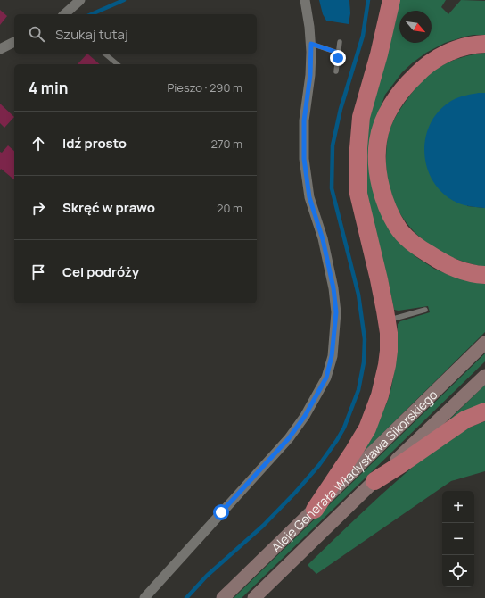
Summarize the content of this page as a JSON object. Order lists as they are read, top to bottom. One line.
{"streets":{"main road":["Aleje Generała Władysława Sikorskiego"]},"north":"bottom right","page":{"search":"Szukaj tutaj","heading":["4 min","Pieszo · 290 m"],"list":[["Idź prosto","270 m"],["Skręć w prawo","20 m"],"Cel podróży"],"map_buttons":["+","−"]}}
